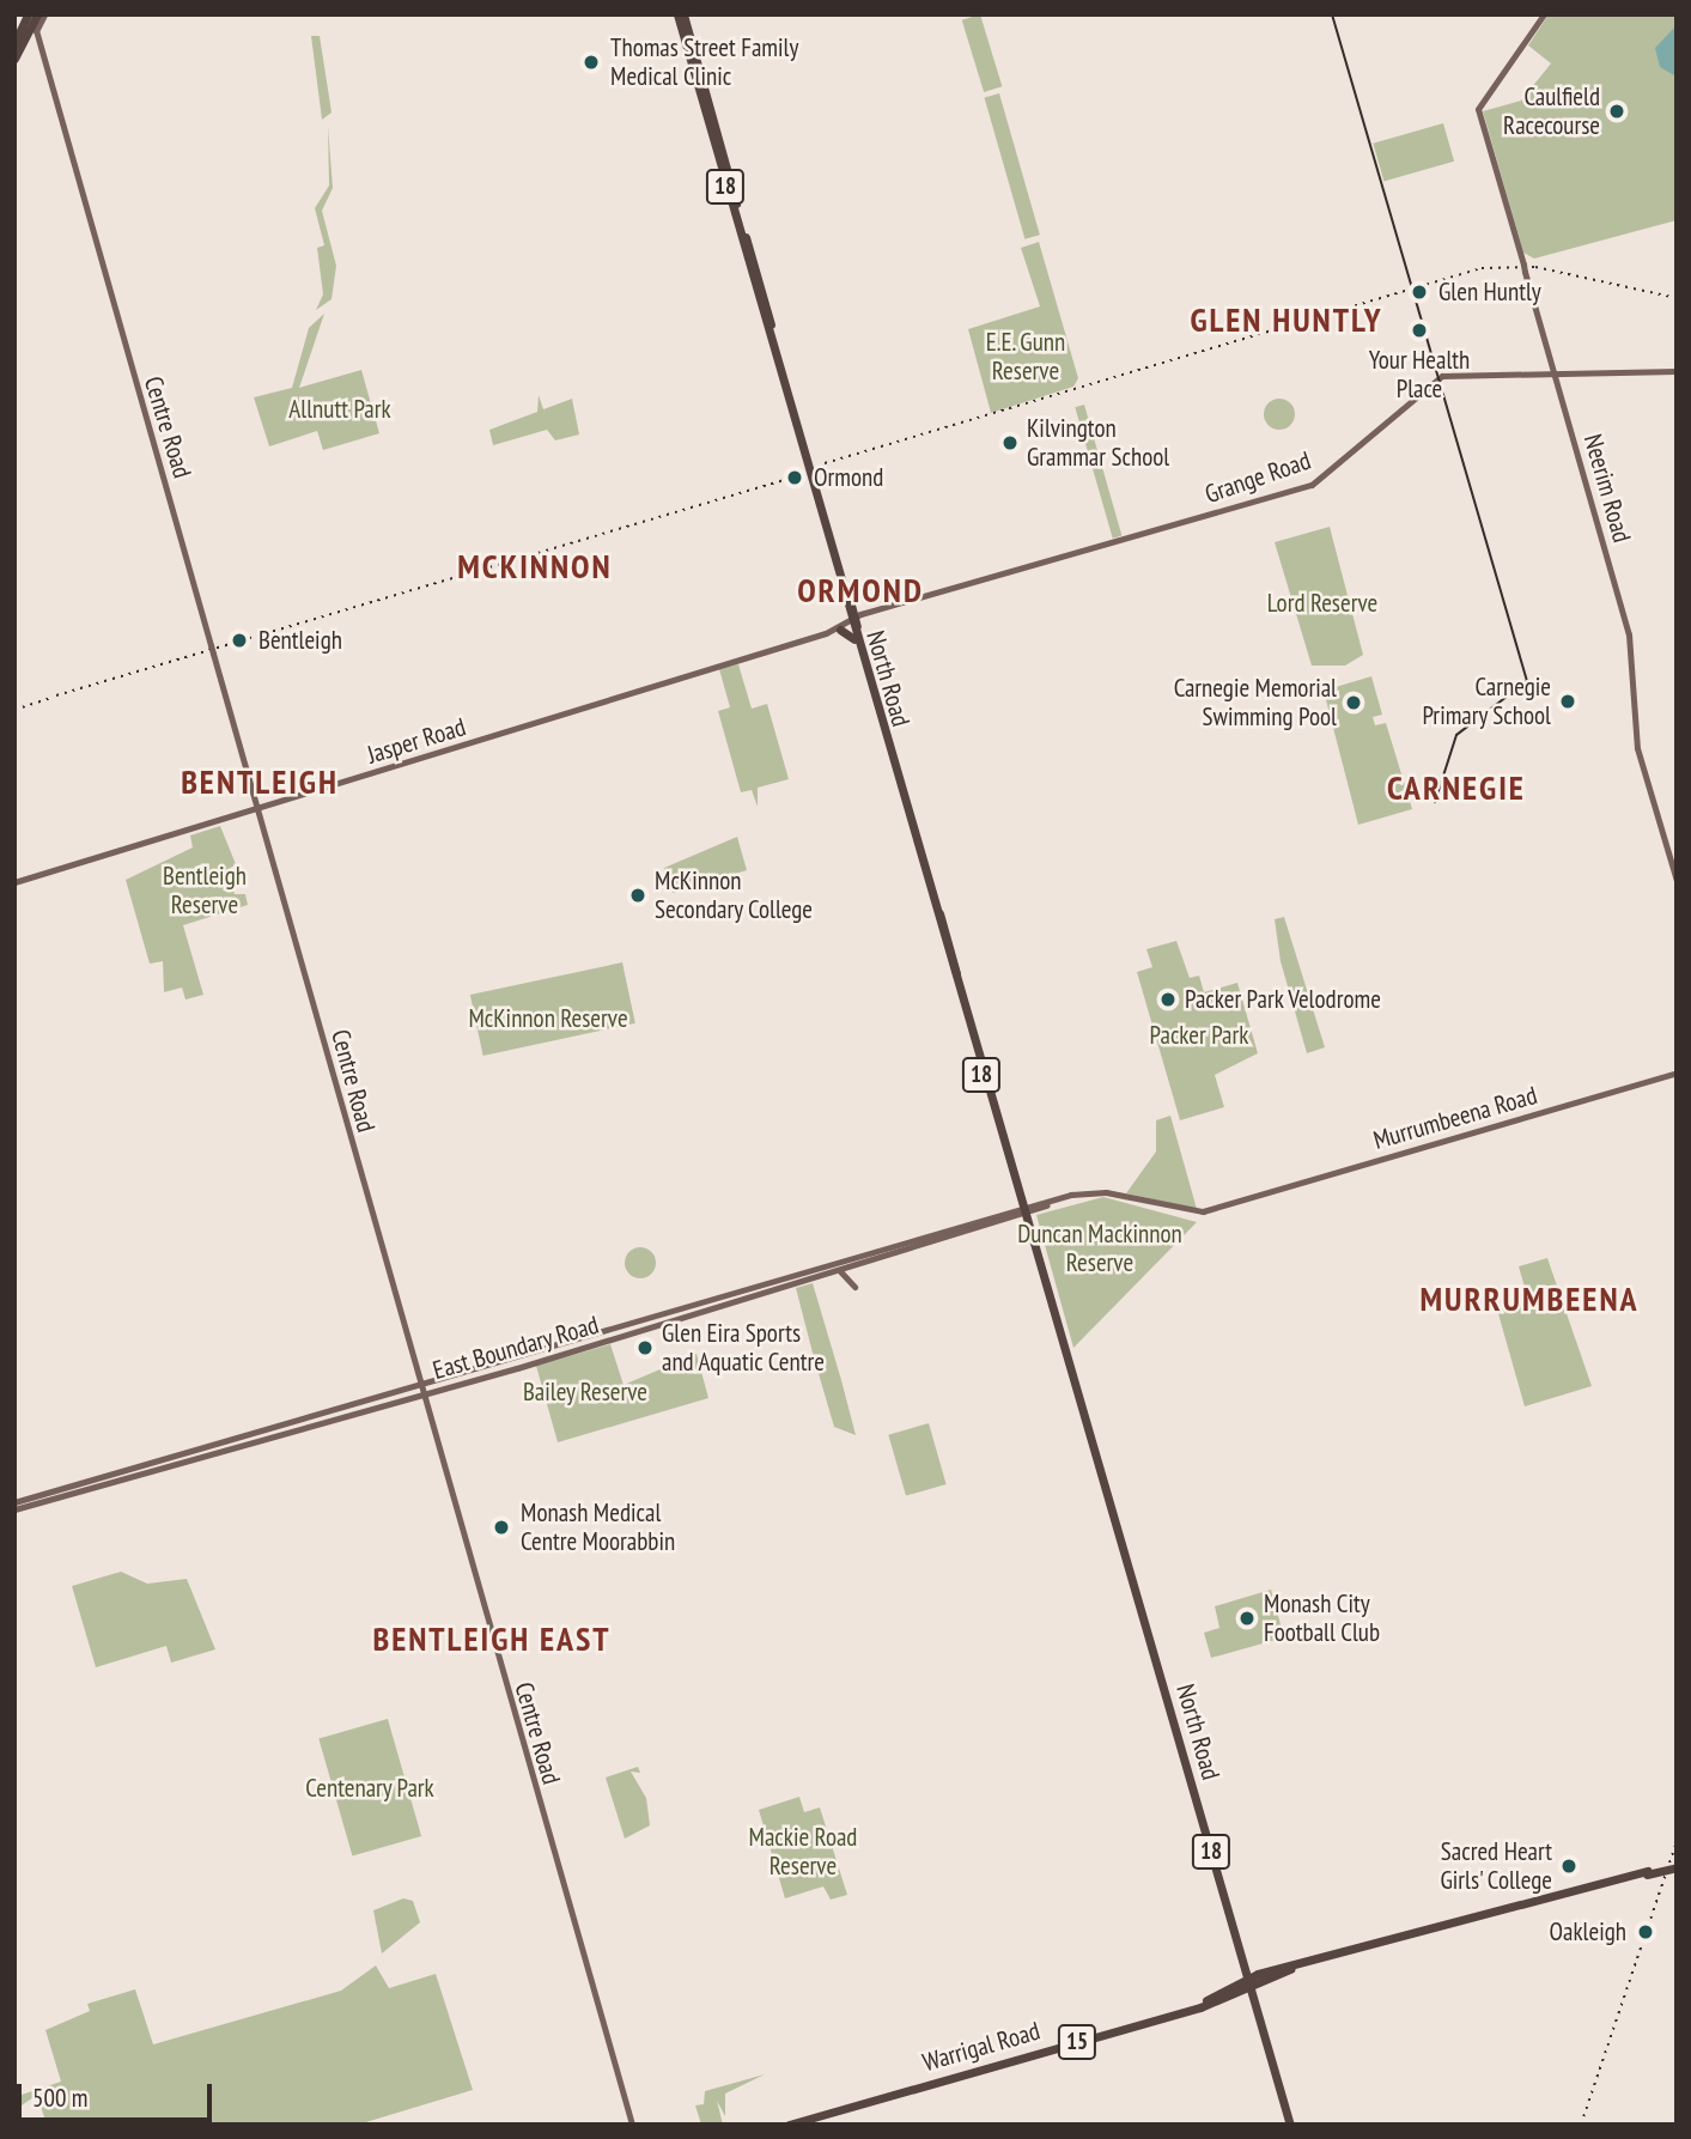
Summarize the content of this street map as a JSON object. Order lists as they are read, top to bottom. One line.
{"streets":{"highway":["18","North Road","15","Warrigal Road"],"main road":["Centre Road","Grange Road","Neerim Road","Jasper Road","Murrumbeena Road","East Boundary Road"]},"crossings":[["Centre Road","Jasper Road"],["Centre Road","East Boundary Road"],["Grange Road","Neerim Road"],["Grange Road","North Road"],["Grange Road","Jasper Road"],["North Road","Jasper Road"],["North Road","Murrumbeena Road"],["North Road","East Boundary Road"],["North Road","Warrigal Road"],["Murrumbeena Road","East Boundary Road"]],"districts":["GLEN HUNTLY","MCKINNON","ORMOND","BENTLEIGH","CARNEGIE","MURRUMBEENA","BENTLEIGH EAST"],"parks":["E.E. Gunn Reserve","Allnutt Park","Lord Reserve","Bentleigh Reserve","McKinnon Reserve","Packer Park","Duncan Mackinnon Reserve","Bailey Reserve","Centenary Park","Mackie Road Reserve"],"places":["Thomas Street Family Medical Clinic","Caulfield Racecourse","Glen Huntly","Your Health Place","Kilvington Grammar School","Ormond","Bentleigh","Carnegie Primary School","Carnegie Memorial Swimming Pool","McKinnon Secondary College","Packer Park Velodrome","Glen Eira Sports and Aquatic Centre","Monash Medical Centre Moorabbin","Monash City Football Club","Sacred Heart Girls' College","Oakleigh"],"scale_bar":"500 m"}
